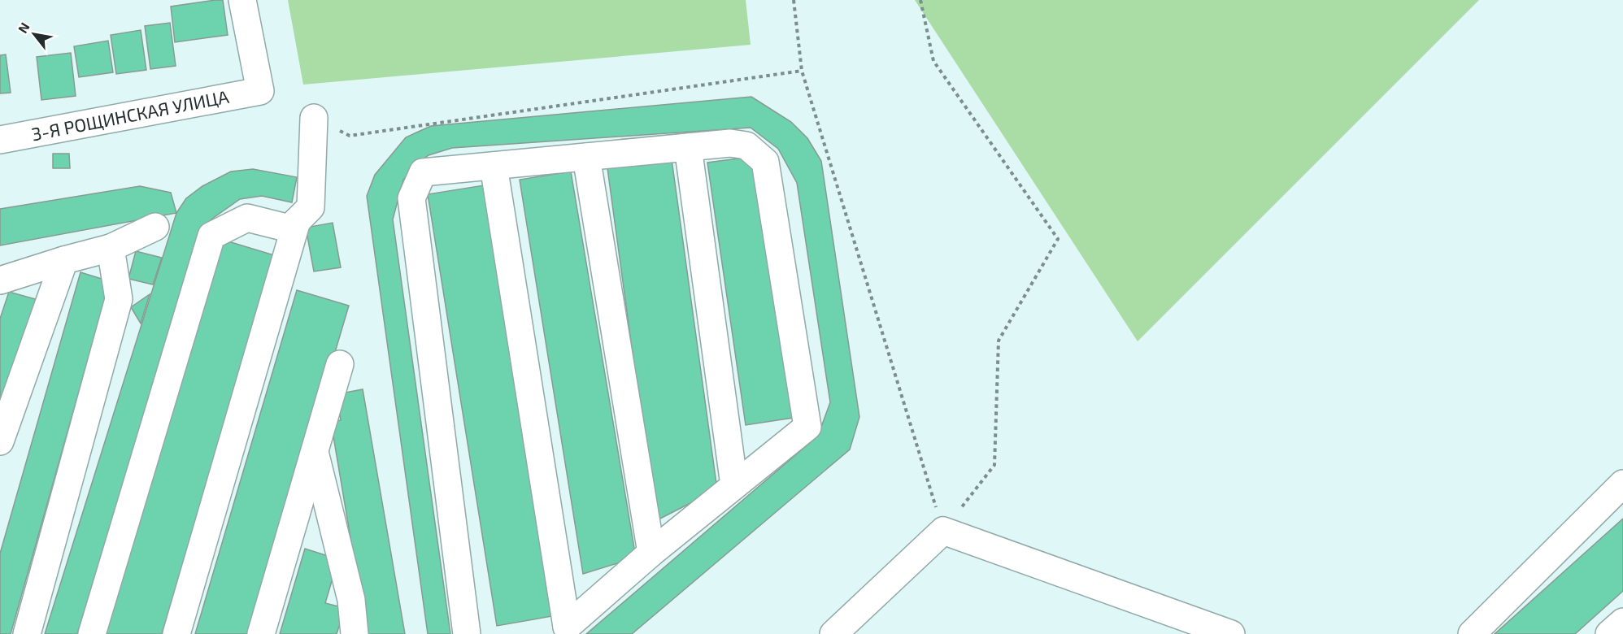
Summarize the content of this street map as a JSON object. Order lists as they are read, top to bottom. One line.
{"streets":{"street":["3-Я РОЩИНСКАЯ УЛИЦА"]},"north":"top left"}
